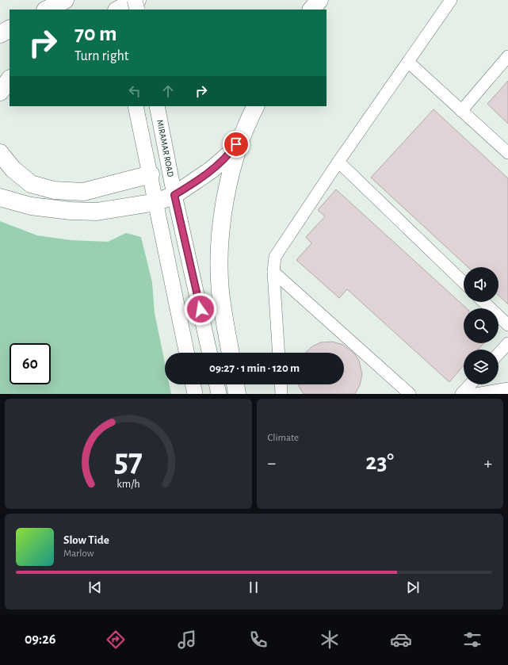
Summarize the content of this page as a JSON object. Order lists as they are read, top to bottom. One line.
{"streets":{"main road":["MIRAMAR ROAD"]},"page":{"turn":["70 m","Turn right"],"limit":"60","trip":"09:27 · 1 min · 120 m","tile":"Climate","heat":["−","23°","+"],"song":["Slow Tide","Marlow"],"tabs":"09:26","gauge":["57","km/h"]}}
